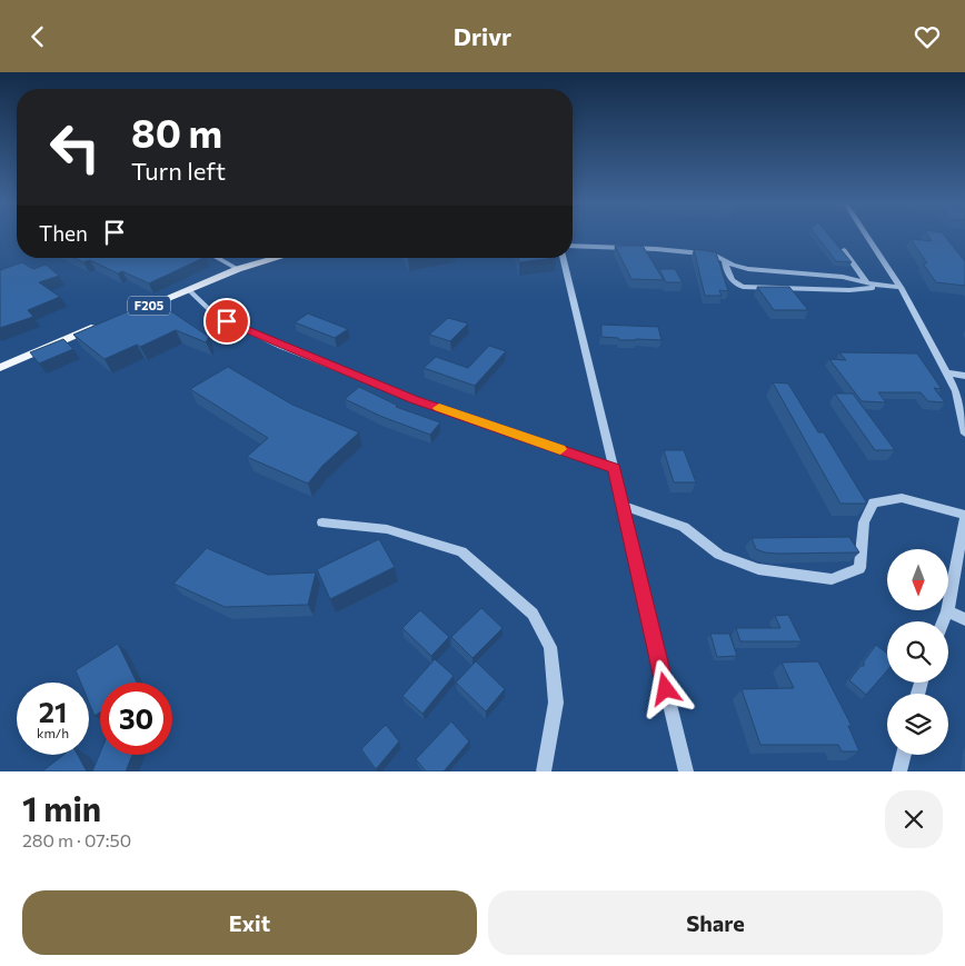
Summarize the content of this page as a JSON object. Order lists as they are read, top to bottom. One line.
{"streets":{"main road":["F205"]},"north":"bottom","page":{"header":"Drivr","turn":["80 m","Turn left"],"then":"Then","speed":"21 km/h","limit":"30","heading":["1 min","280 m · 07:50"],"buttons":["Exit","Share"]}}
